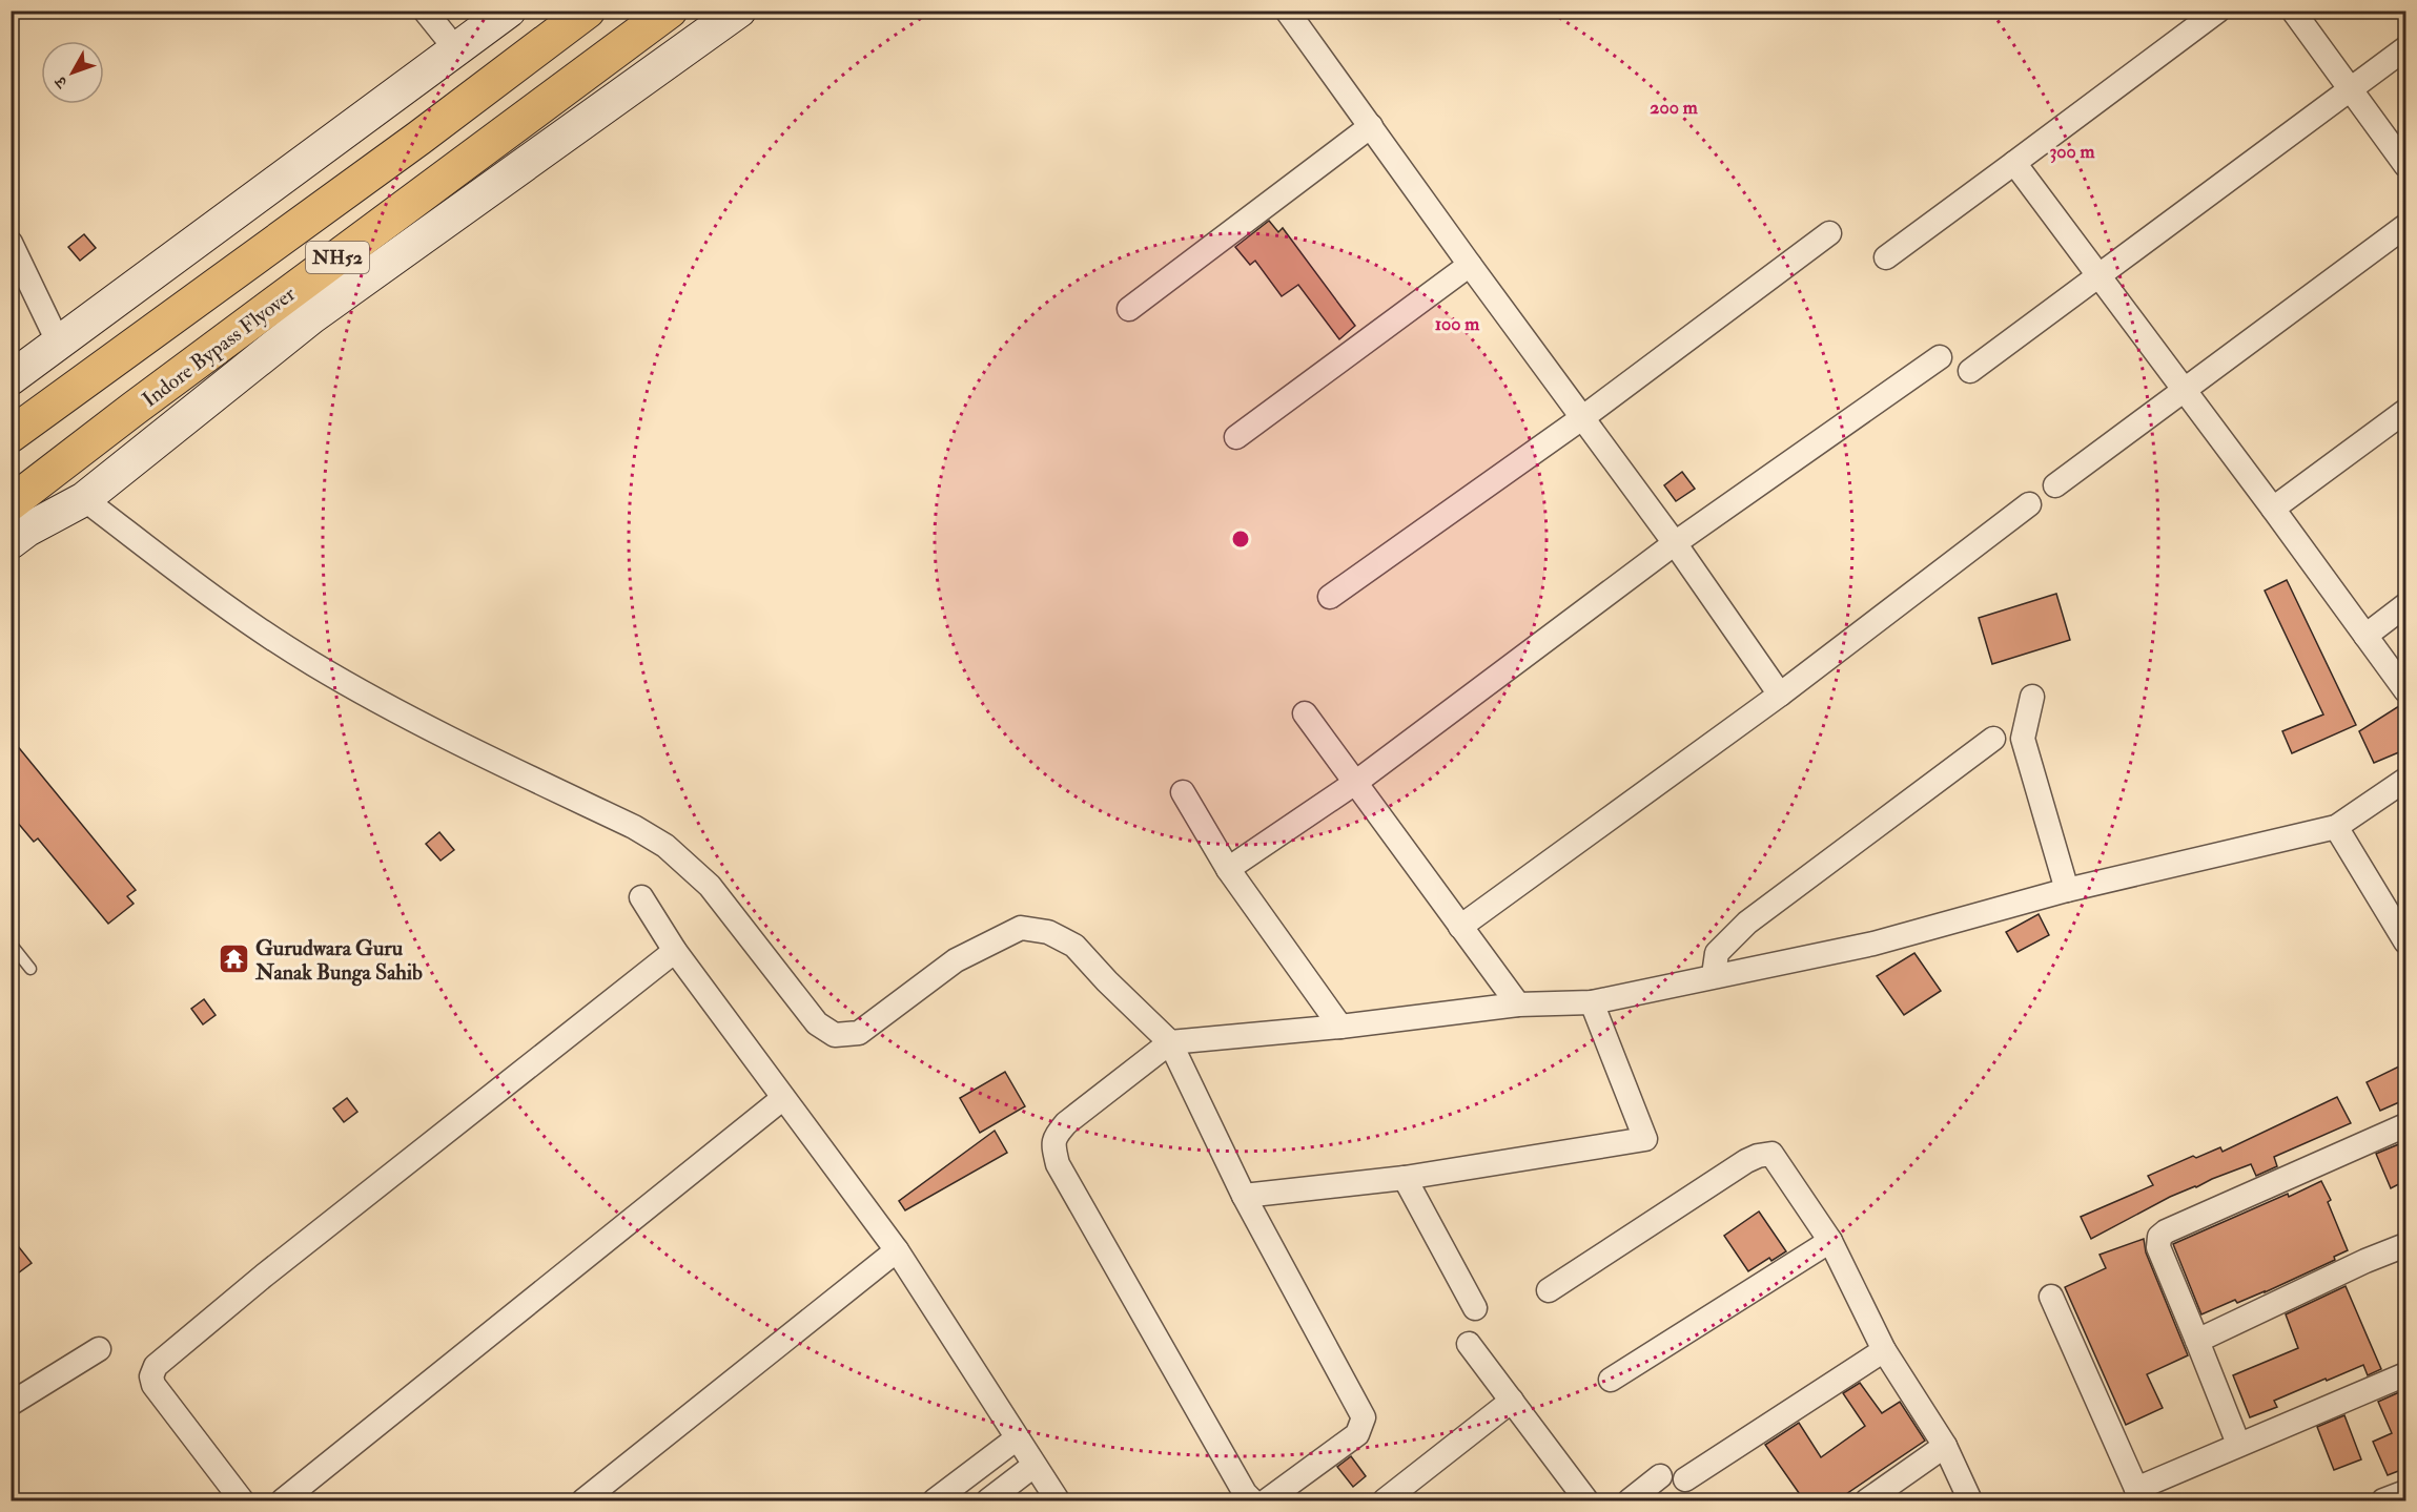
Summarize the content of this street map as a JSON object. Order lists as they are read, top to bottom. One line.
{"streets":{"highway":["NH52","Indore Bypass Flyover"]},"places":{"temple":["Gurudwara Guru Nanak Bunga Sahib"]},"north":"bottom left","rings":["200 m","300 m","100 m"]}
